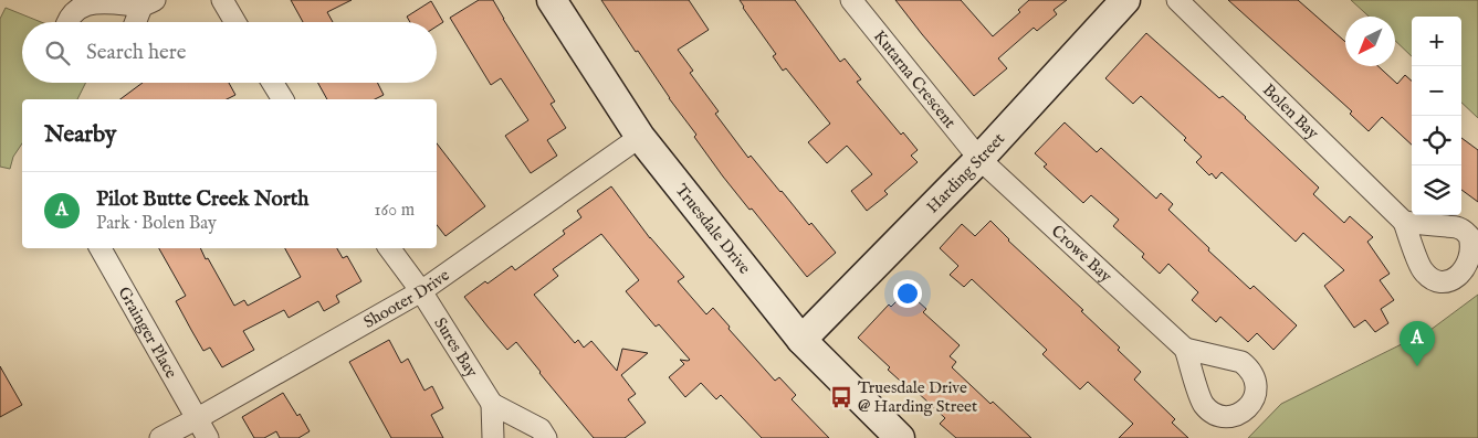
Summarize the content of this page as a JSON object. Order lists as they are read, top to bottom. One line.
{"streets":{"street":["Kutarna Crescent","Bolen Bay","Harding Street","Truesdale Drive","Crowe Bay","Shooter Drive","Grainger Place","Sures Bay"]},"crossings":[["Kutarna Crescent","Harding Street"],["Kutarna Crescent","Crowe Bay"],["Harding Street","Truesdale Drive"],["Harding Street","Crowe Bay"],["Truesdale Drive","Shooter Drive"],["Shooter Drive","Grainger Place"],["Shooter Drive","Sures Bay"]],"places":{"bus stop":["Truesdale Drive @ Harding Street"]},"north":"bottom left","page":{"map_buttons":["+","−"],"search":"Search here","heading":"Nearby","list":[{"mark":"A","name":"Pilot Butte Creek North","note":"Park · Bolen Bay","value":"160 m"}],"pins":"A"}}
